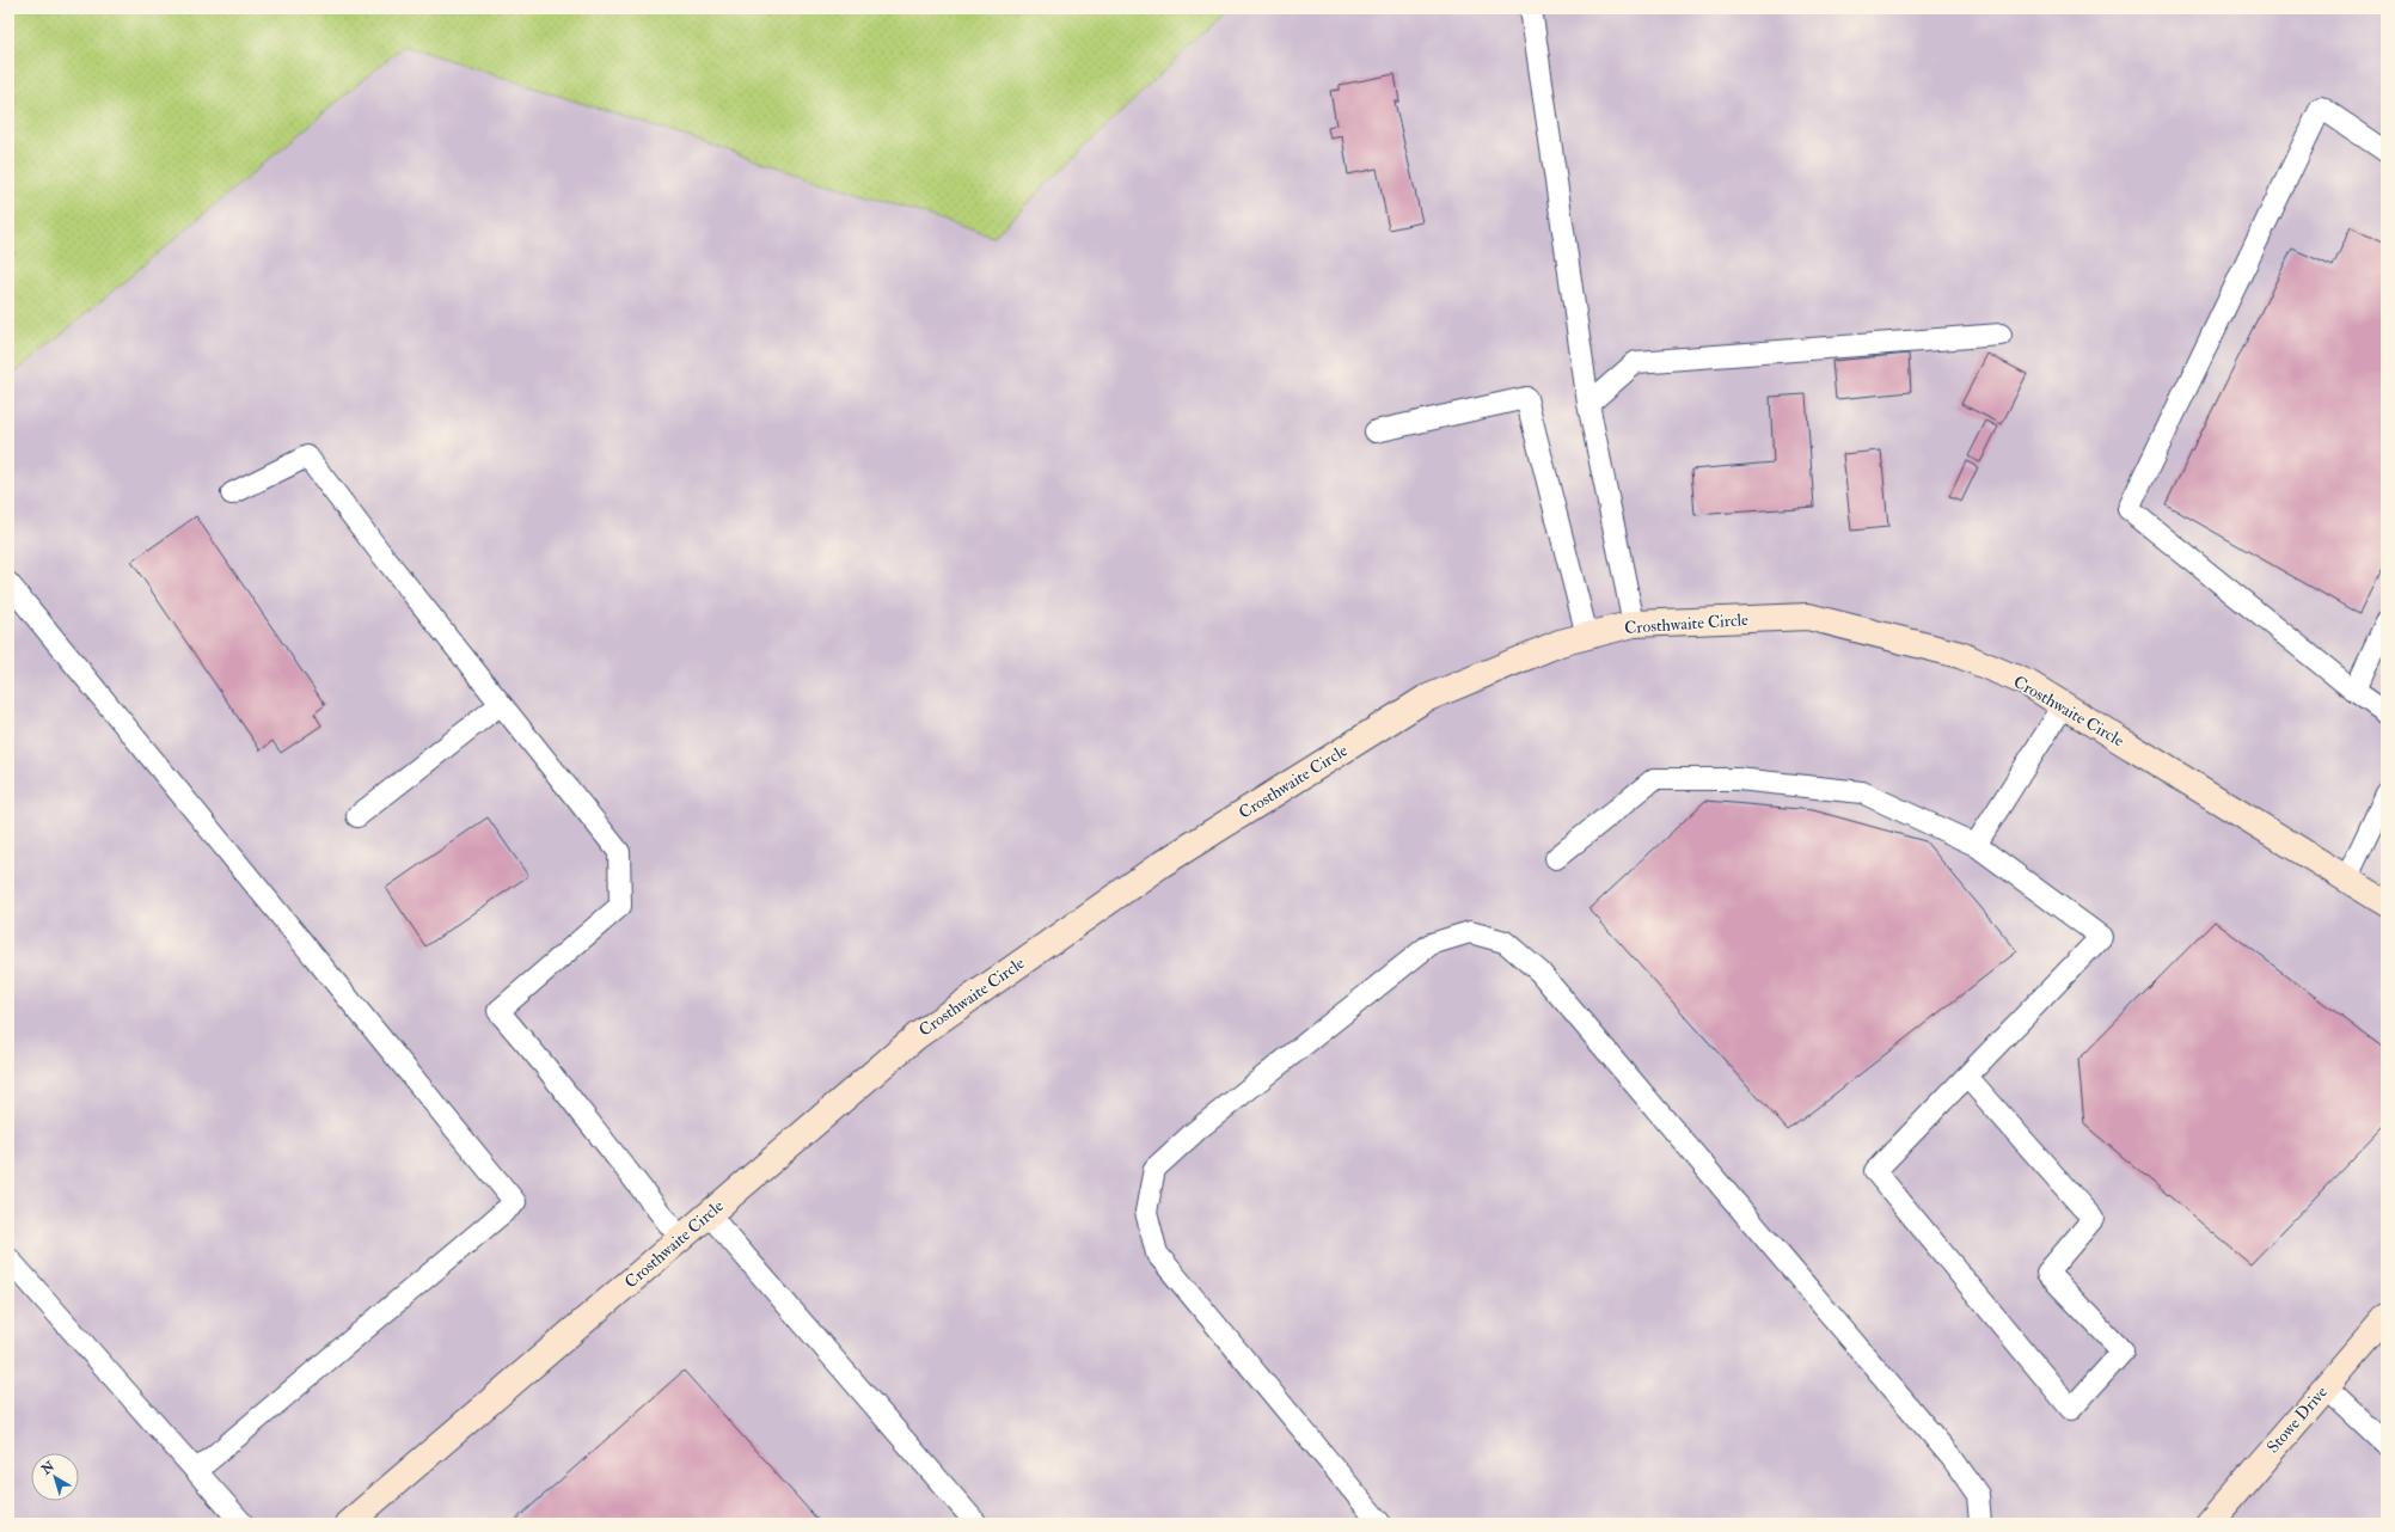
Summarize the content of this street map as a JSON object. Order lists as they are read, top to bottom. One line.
{"streets":{"street":["Crosthwaite Circle","Stowe Drive"]},"north":"top left"}
